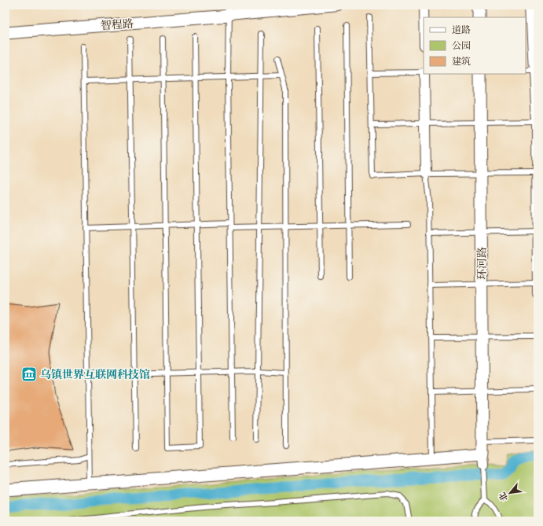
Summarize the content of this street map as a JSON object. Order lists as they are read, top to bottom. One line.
{"streets":{"street":["智程路","环河路"]},"places":{"museum":["乌镇世界互联网科技馆"]},"legend":["道路","公园","建筑"],"north":"bottom left"}
